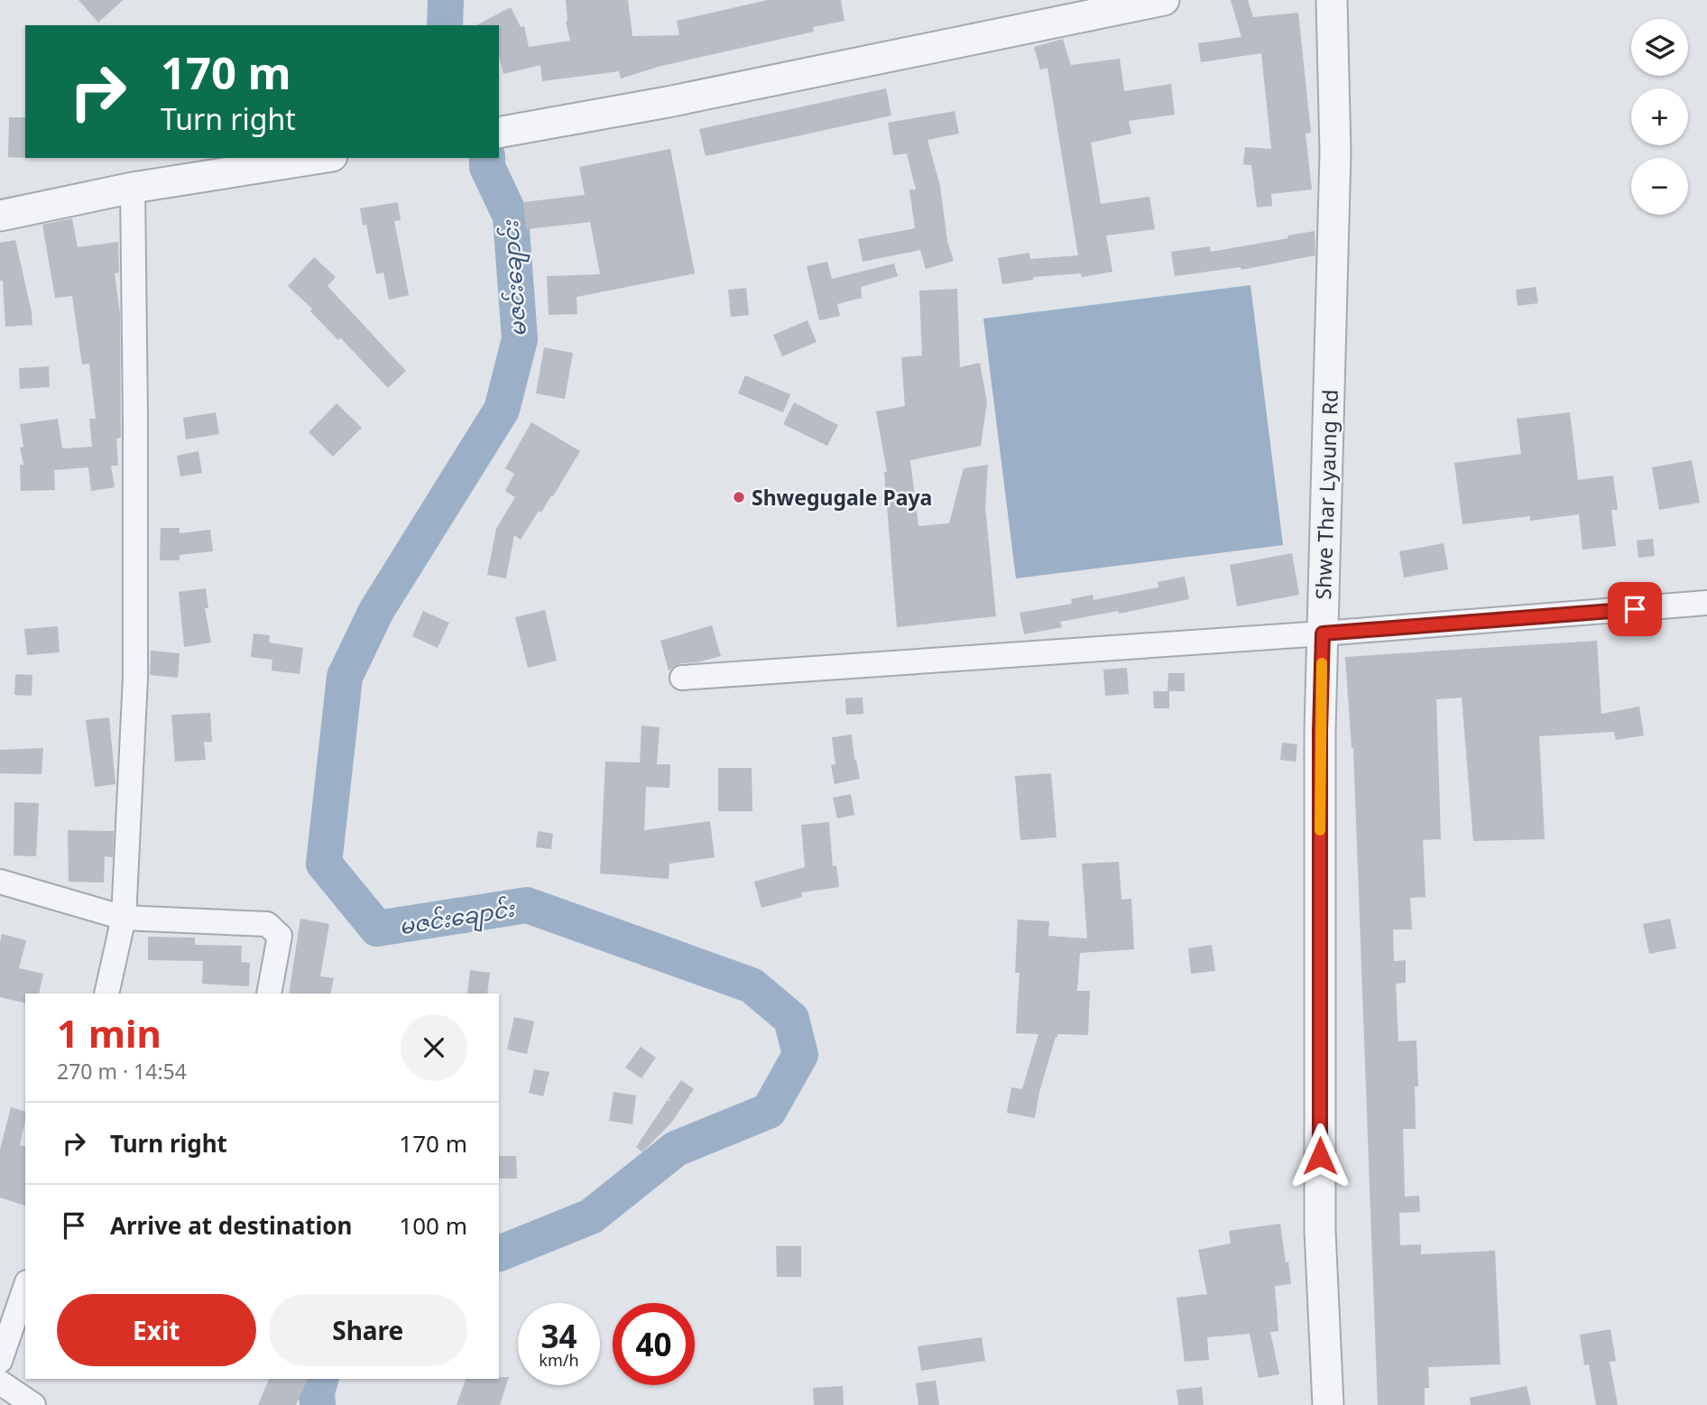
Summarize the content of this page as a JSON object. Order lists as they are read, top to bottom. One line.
{"streets":{"street":["Shwe Thar Lyaung Rd"]},"water":["မဇင်းချောင်း"],"places":["Shwegugale Paya"],"page":{"map_buttons":["+","−"],"turn":["170 m","Turn right"],"heading":["1 min","270 m · 14:54"],"list":[{"name":"Turn right","value":"170 m"},{"name":"Arrive at destination","value":"100 m"}],"buttons":["Exit","Share"],"speed":"34 km/h","limit":"40"}}
